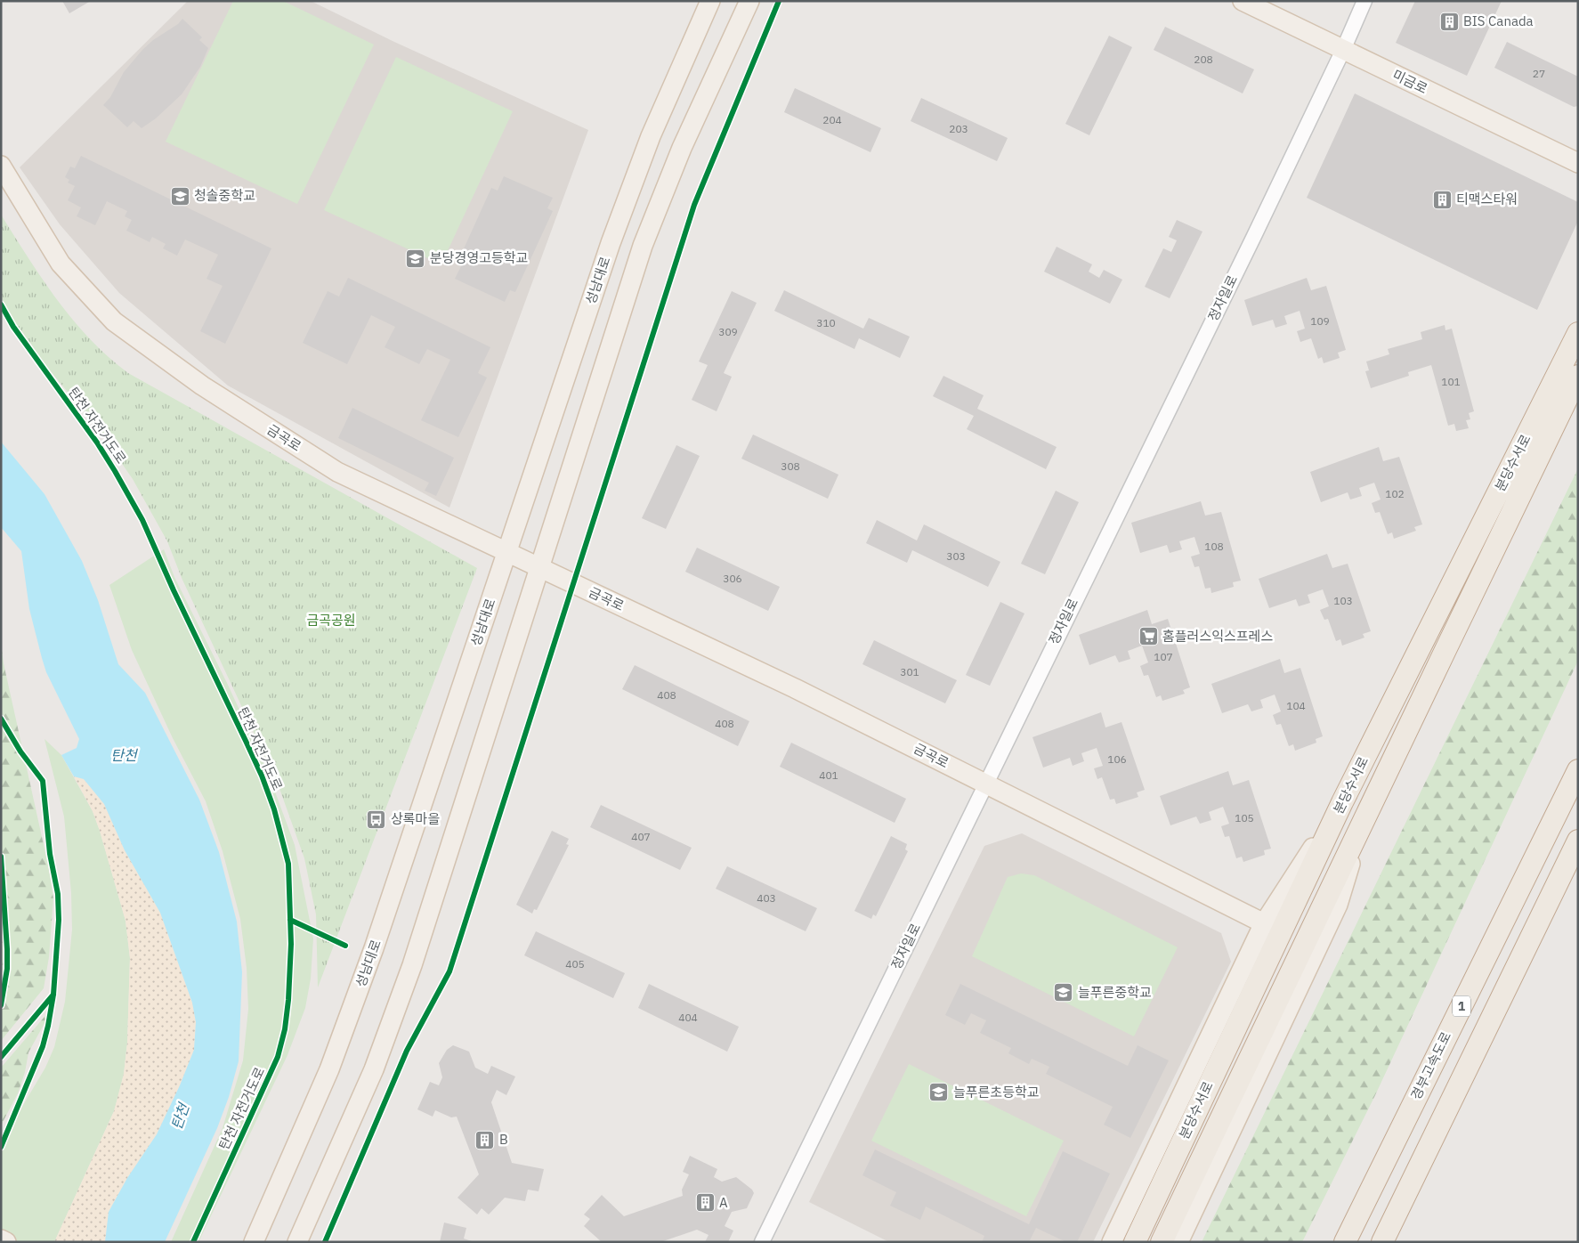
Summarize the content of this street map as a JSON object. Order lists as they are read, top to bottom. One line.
{"streets":{"highway":["분당수서로","1","경부고속도로"],"main road":["미금로","성남대로","금곡로"],"street":["정자일로"],"cycle path":["탄천 자전거도로"]},"crossings":[["미금로","정자일로"],["성남대로","금곡로"],["정자일로","금곡로"]],"water":["탄천"],"parks":["금곡공원"],"places":{"building":["BIS Canada","티맥스타워","B","A"],"school or university":["청솔중학교","분당경영고등학교","늘푸른중학교","늘푸른초등학교"],"supermarket":["홈플러스익스프레스"],"bus stop":["상록마을"]},"house_numbers":["208","27","204","203","109","310","309","101","308","102","108","303","306","103","107","301","408","104","408","106","401","105","407","403","405","404"]}
